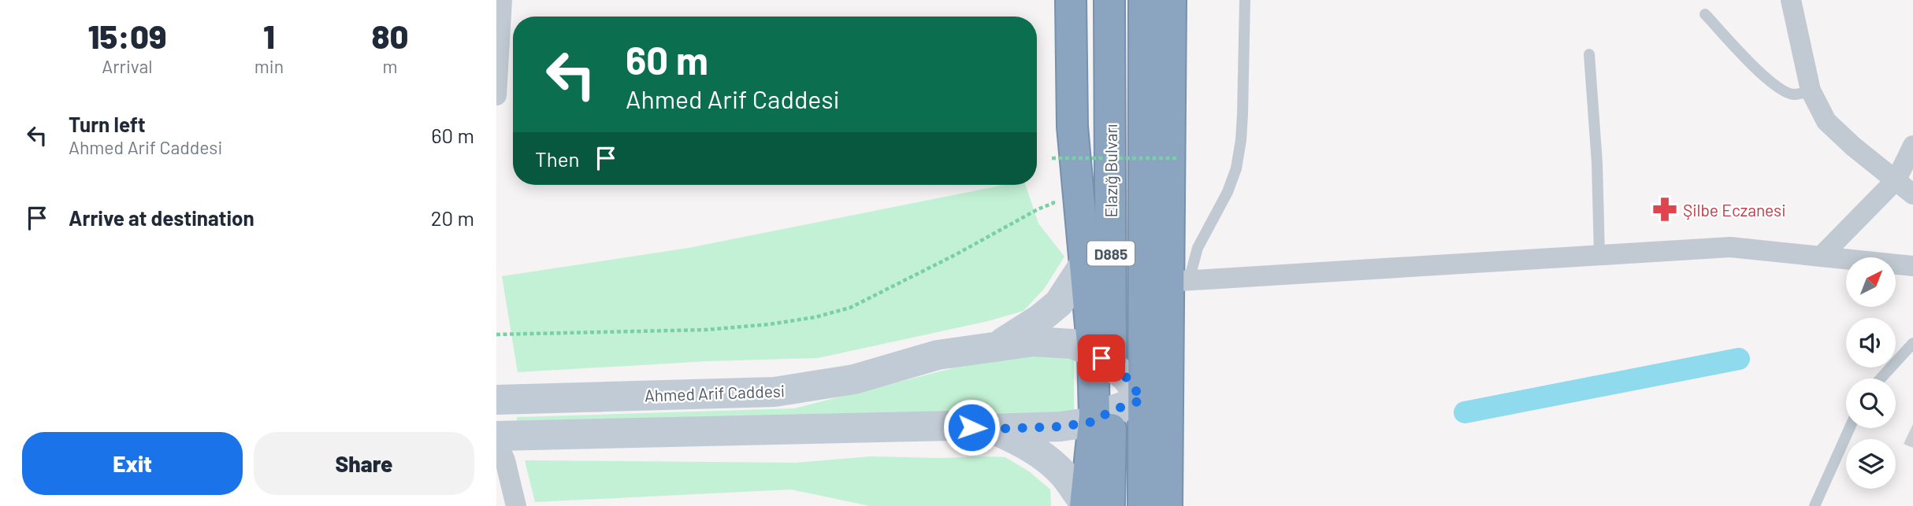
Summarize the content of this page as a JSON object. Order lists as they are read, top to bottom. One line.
{"streets":{"highway":["Elazığ Bulvarı","D885"],"street":["Ahmed Arif Caddesi"]},"crossings":[["Elazığ Bulvarı","Ahmed Arif Caddesi"]],"places":{"pharmacy":["Şilbe Eczanesi"]},"north":"top right","page":{"eta":["15:09","Arrival","1","min","80","m"],"turn":["60 m","Ahmed Arif Caddesi"],"list":[{"name":"Turn left","note":"Ahmed Arif Caddesi","value":"60 m"},{"name":"Arrive at destination","value":"20 m"}],"then":"Then","buttons":["Exit","Share"]}}
